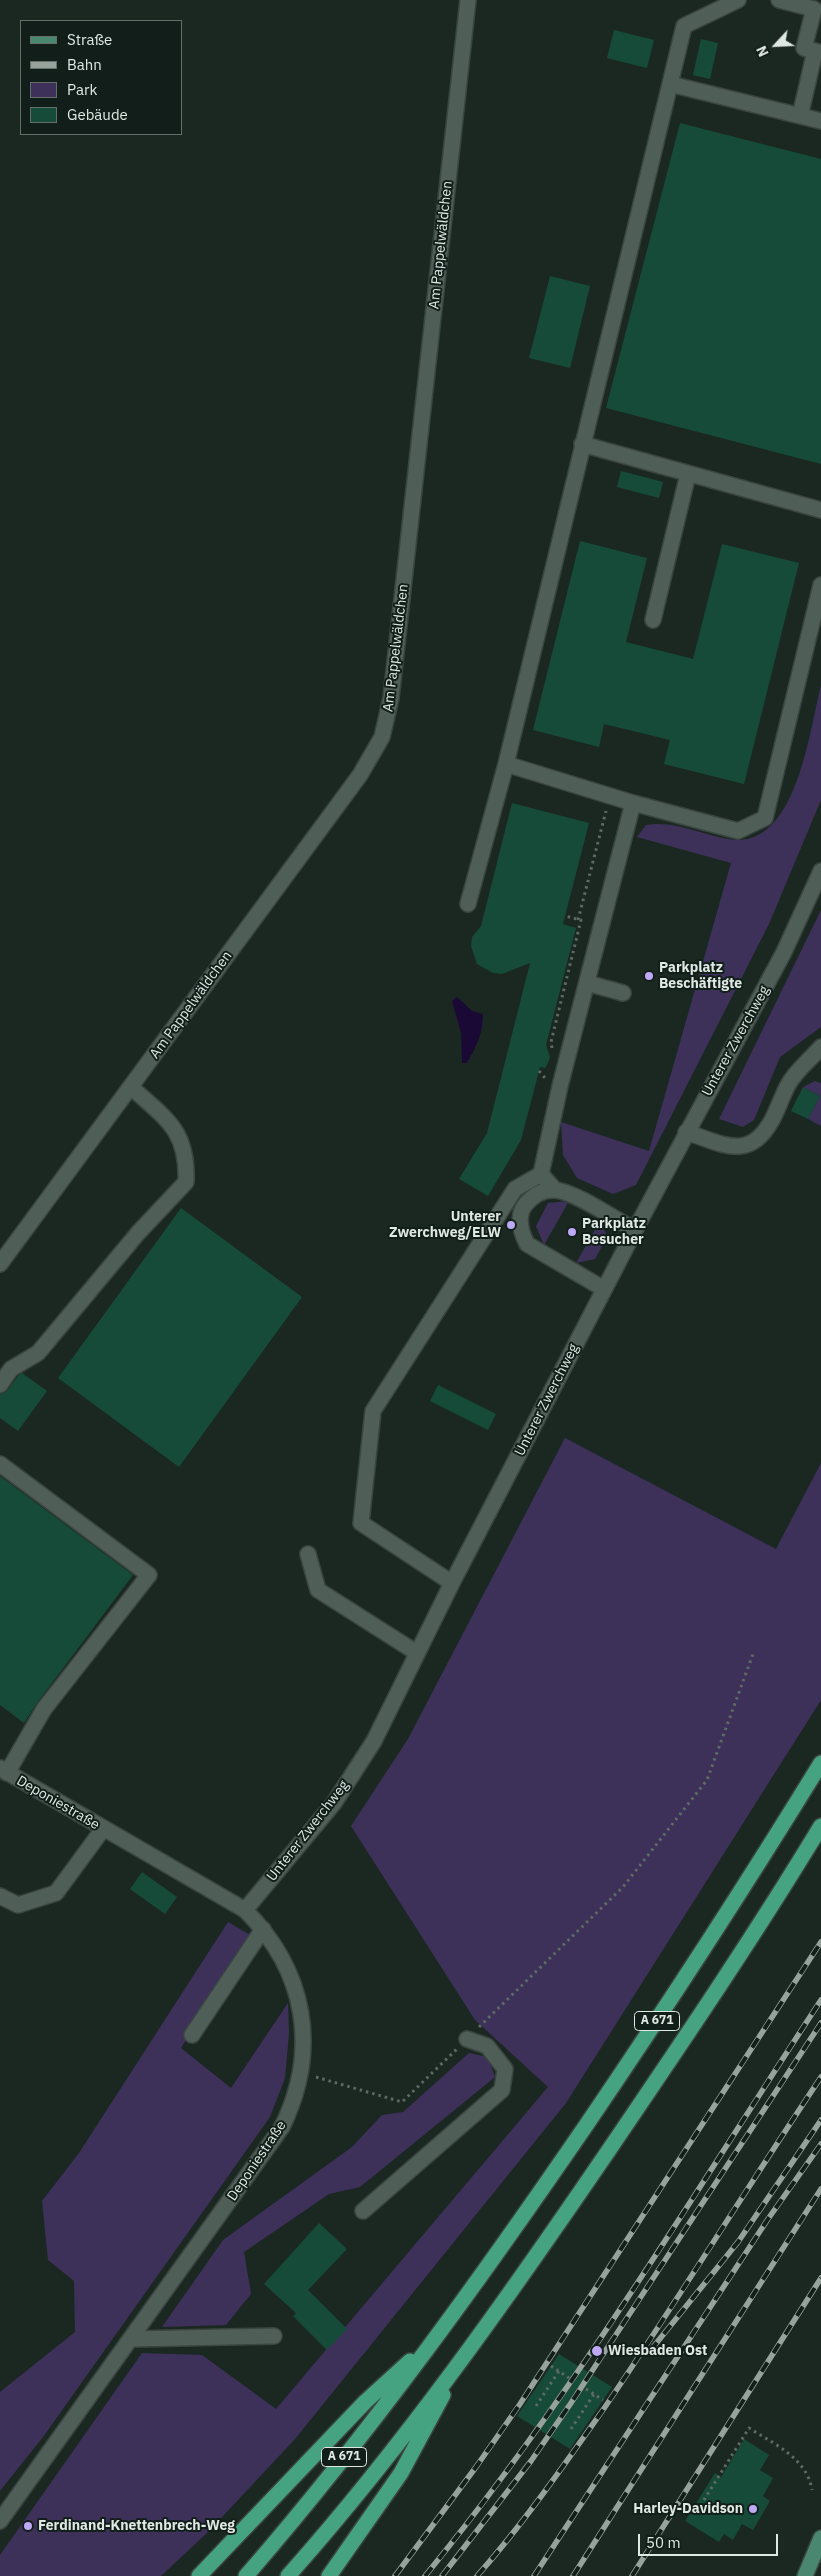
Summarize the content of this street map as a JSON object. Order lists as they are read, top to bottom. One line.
{"streets":{"highway":["A 671"],"street":["Am Pappelwäldchen","Unterer Zwerchweg","Deponiestraße"]},"crossings":[["Unterer Zwerchweg","Deponiestraße"]],"places":["Parkplatz Beschäftigte","Unterer Zwerchweg/ELW","Parkplatz Besucher","Wiesbaden Ost","Harley-Davidson","Ferdinand-Knettenbrech-Weg"],"legend":["Straße","Bahn","Park","Gebäude"],"scale_bar":"50 m","north":"bottom left"}
